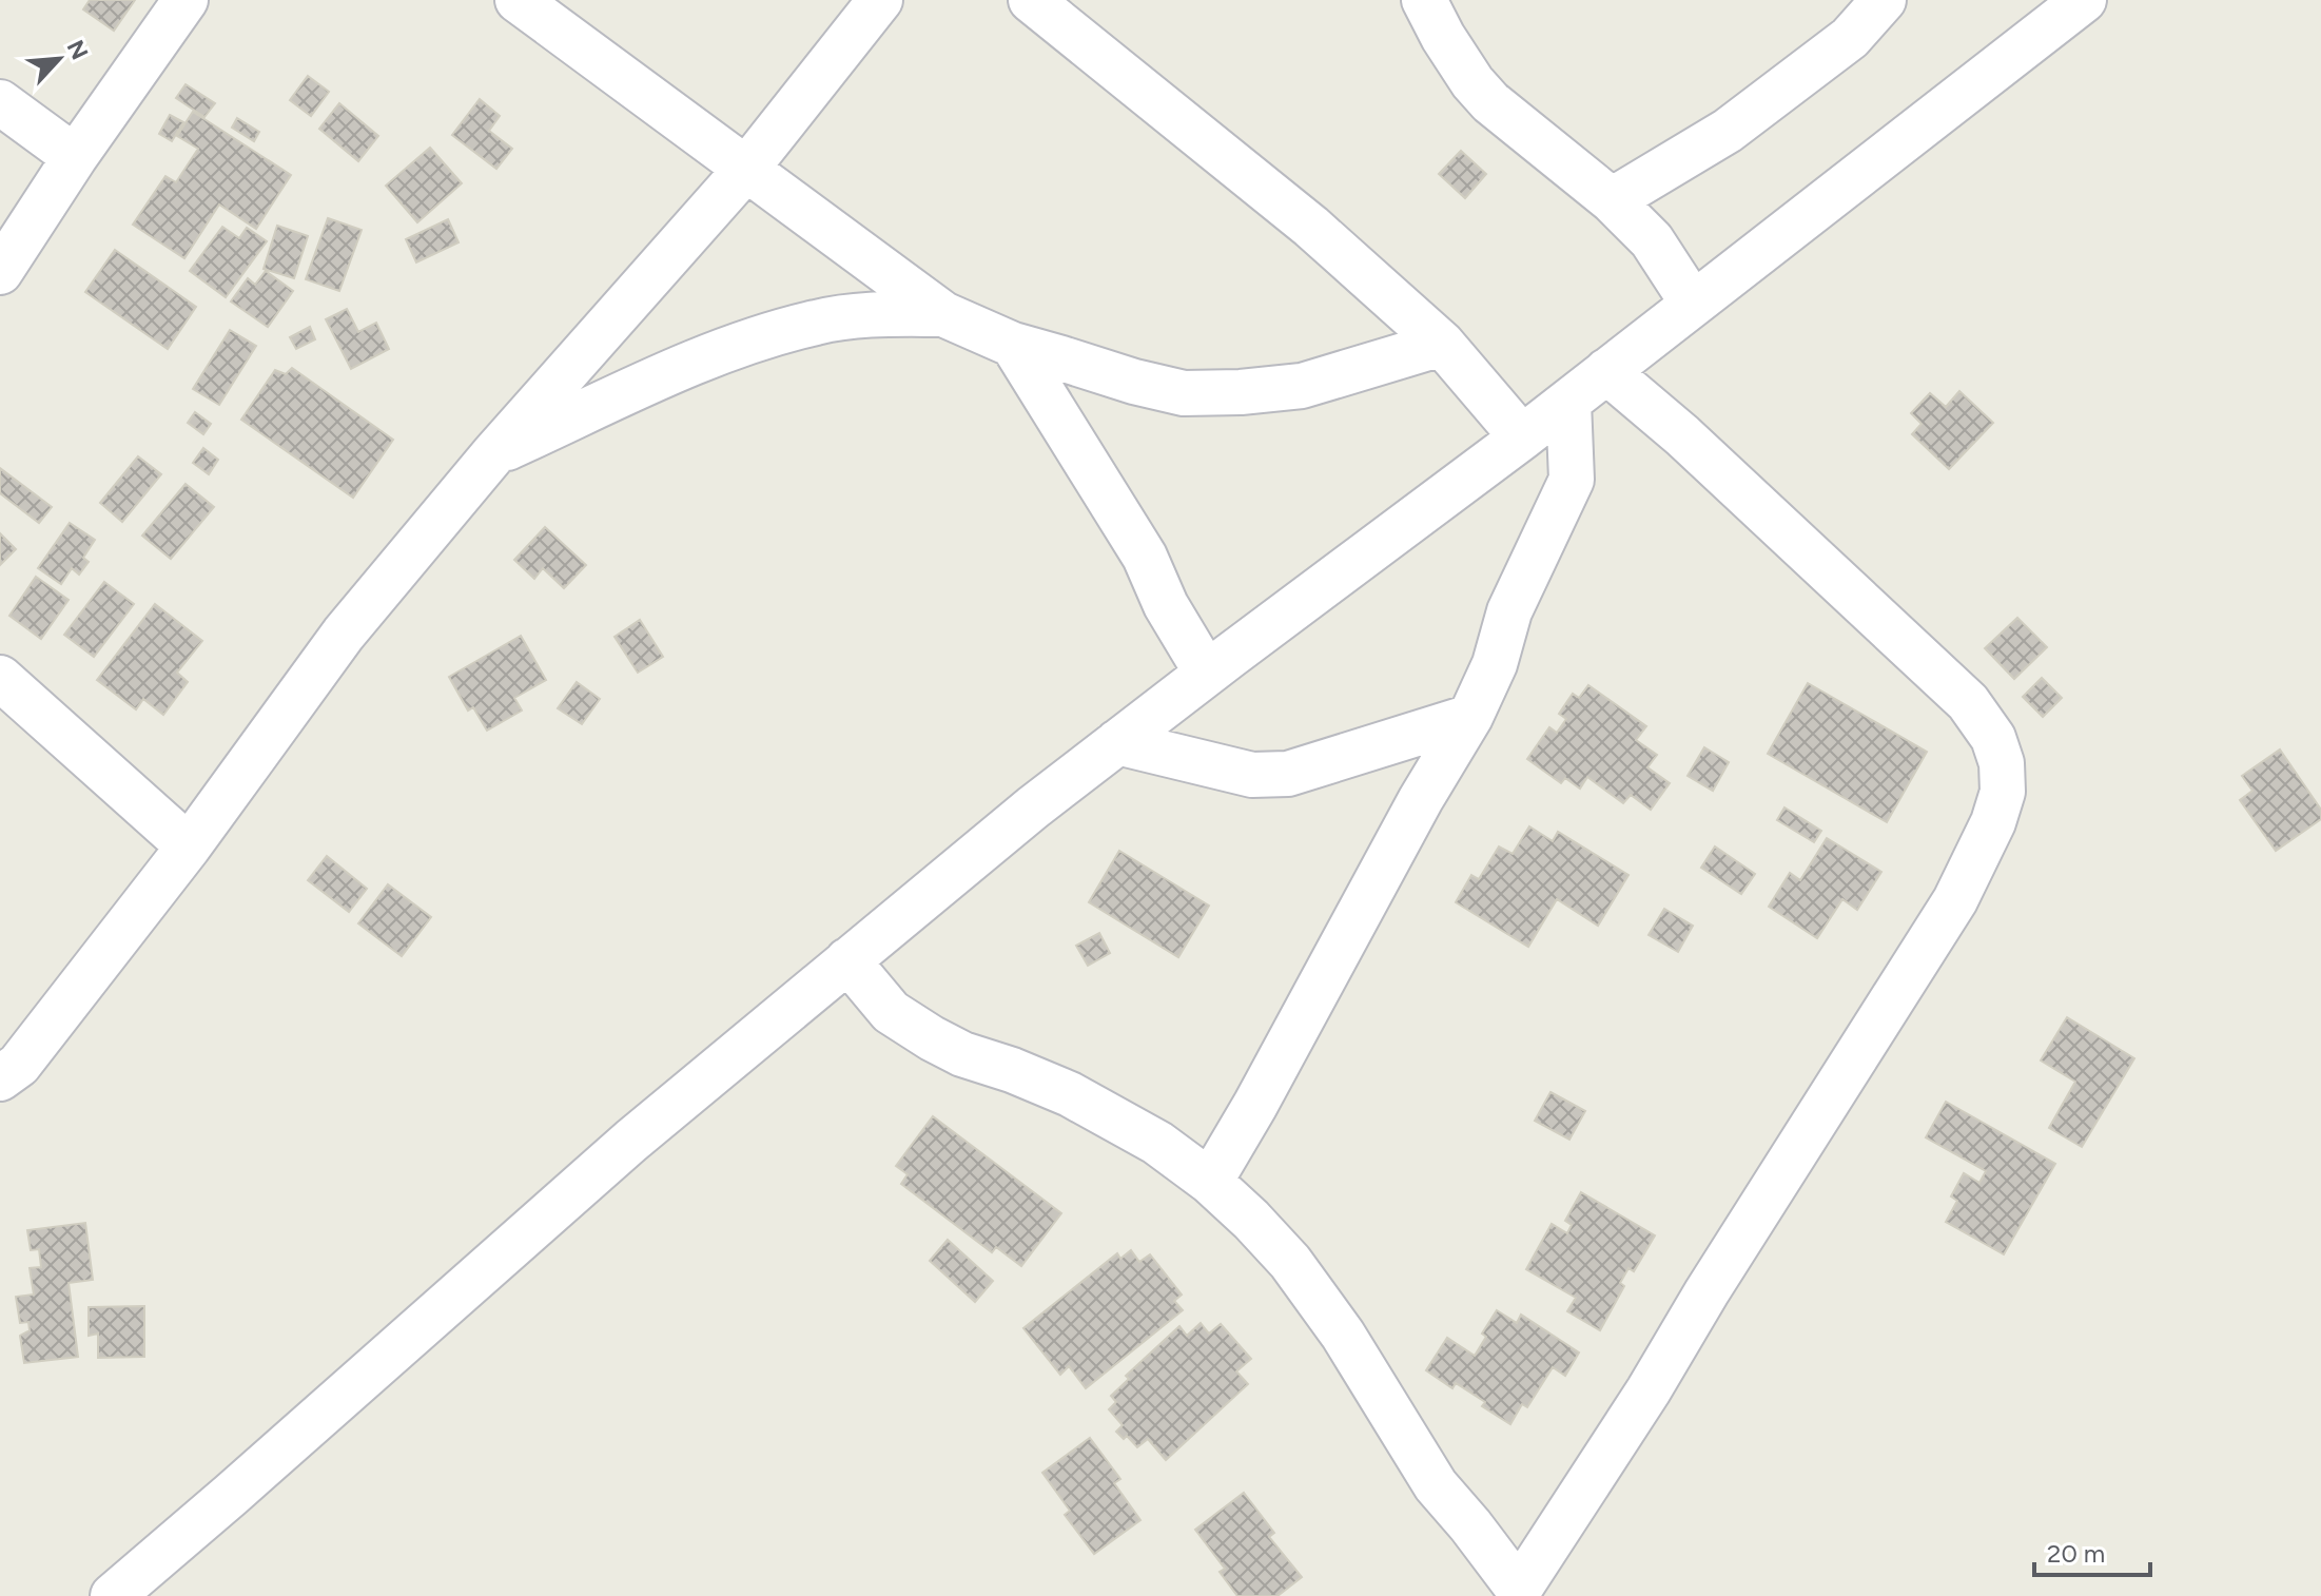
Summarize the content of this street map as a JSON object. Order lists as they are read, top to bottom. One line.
{"scale_bar":"20 m","north":"top right"}
